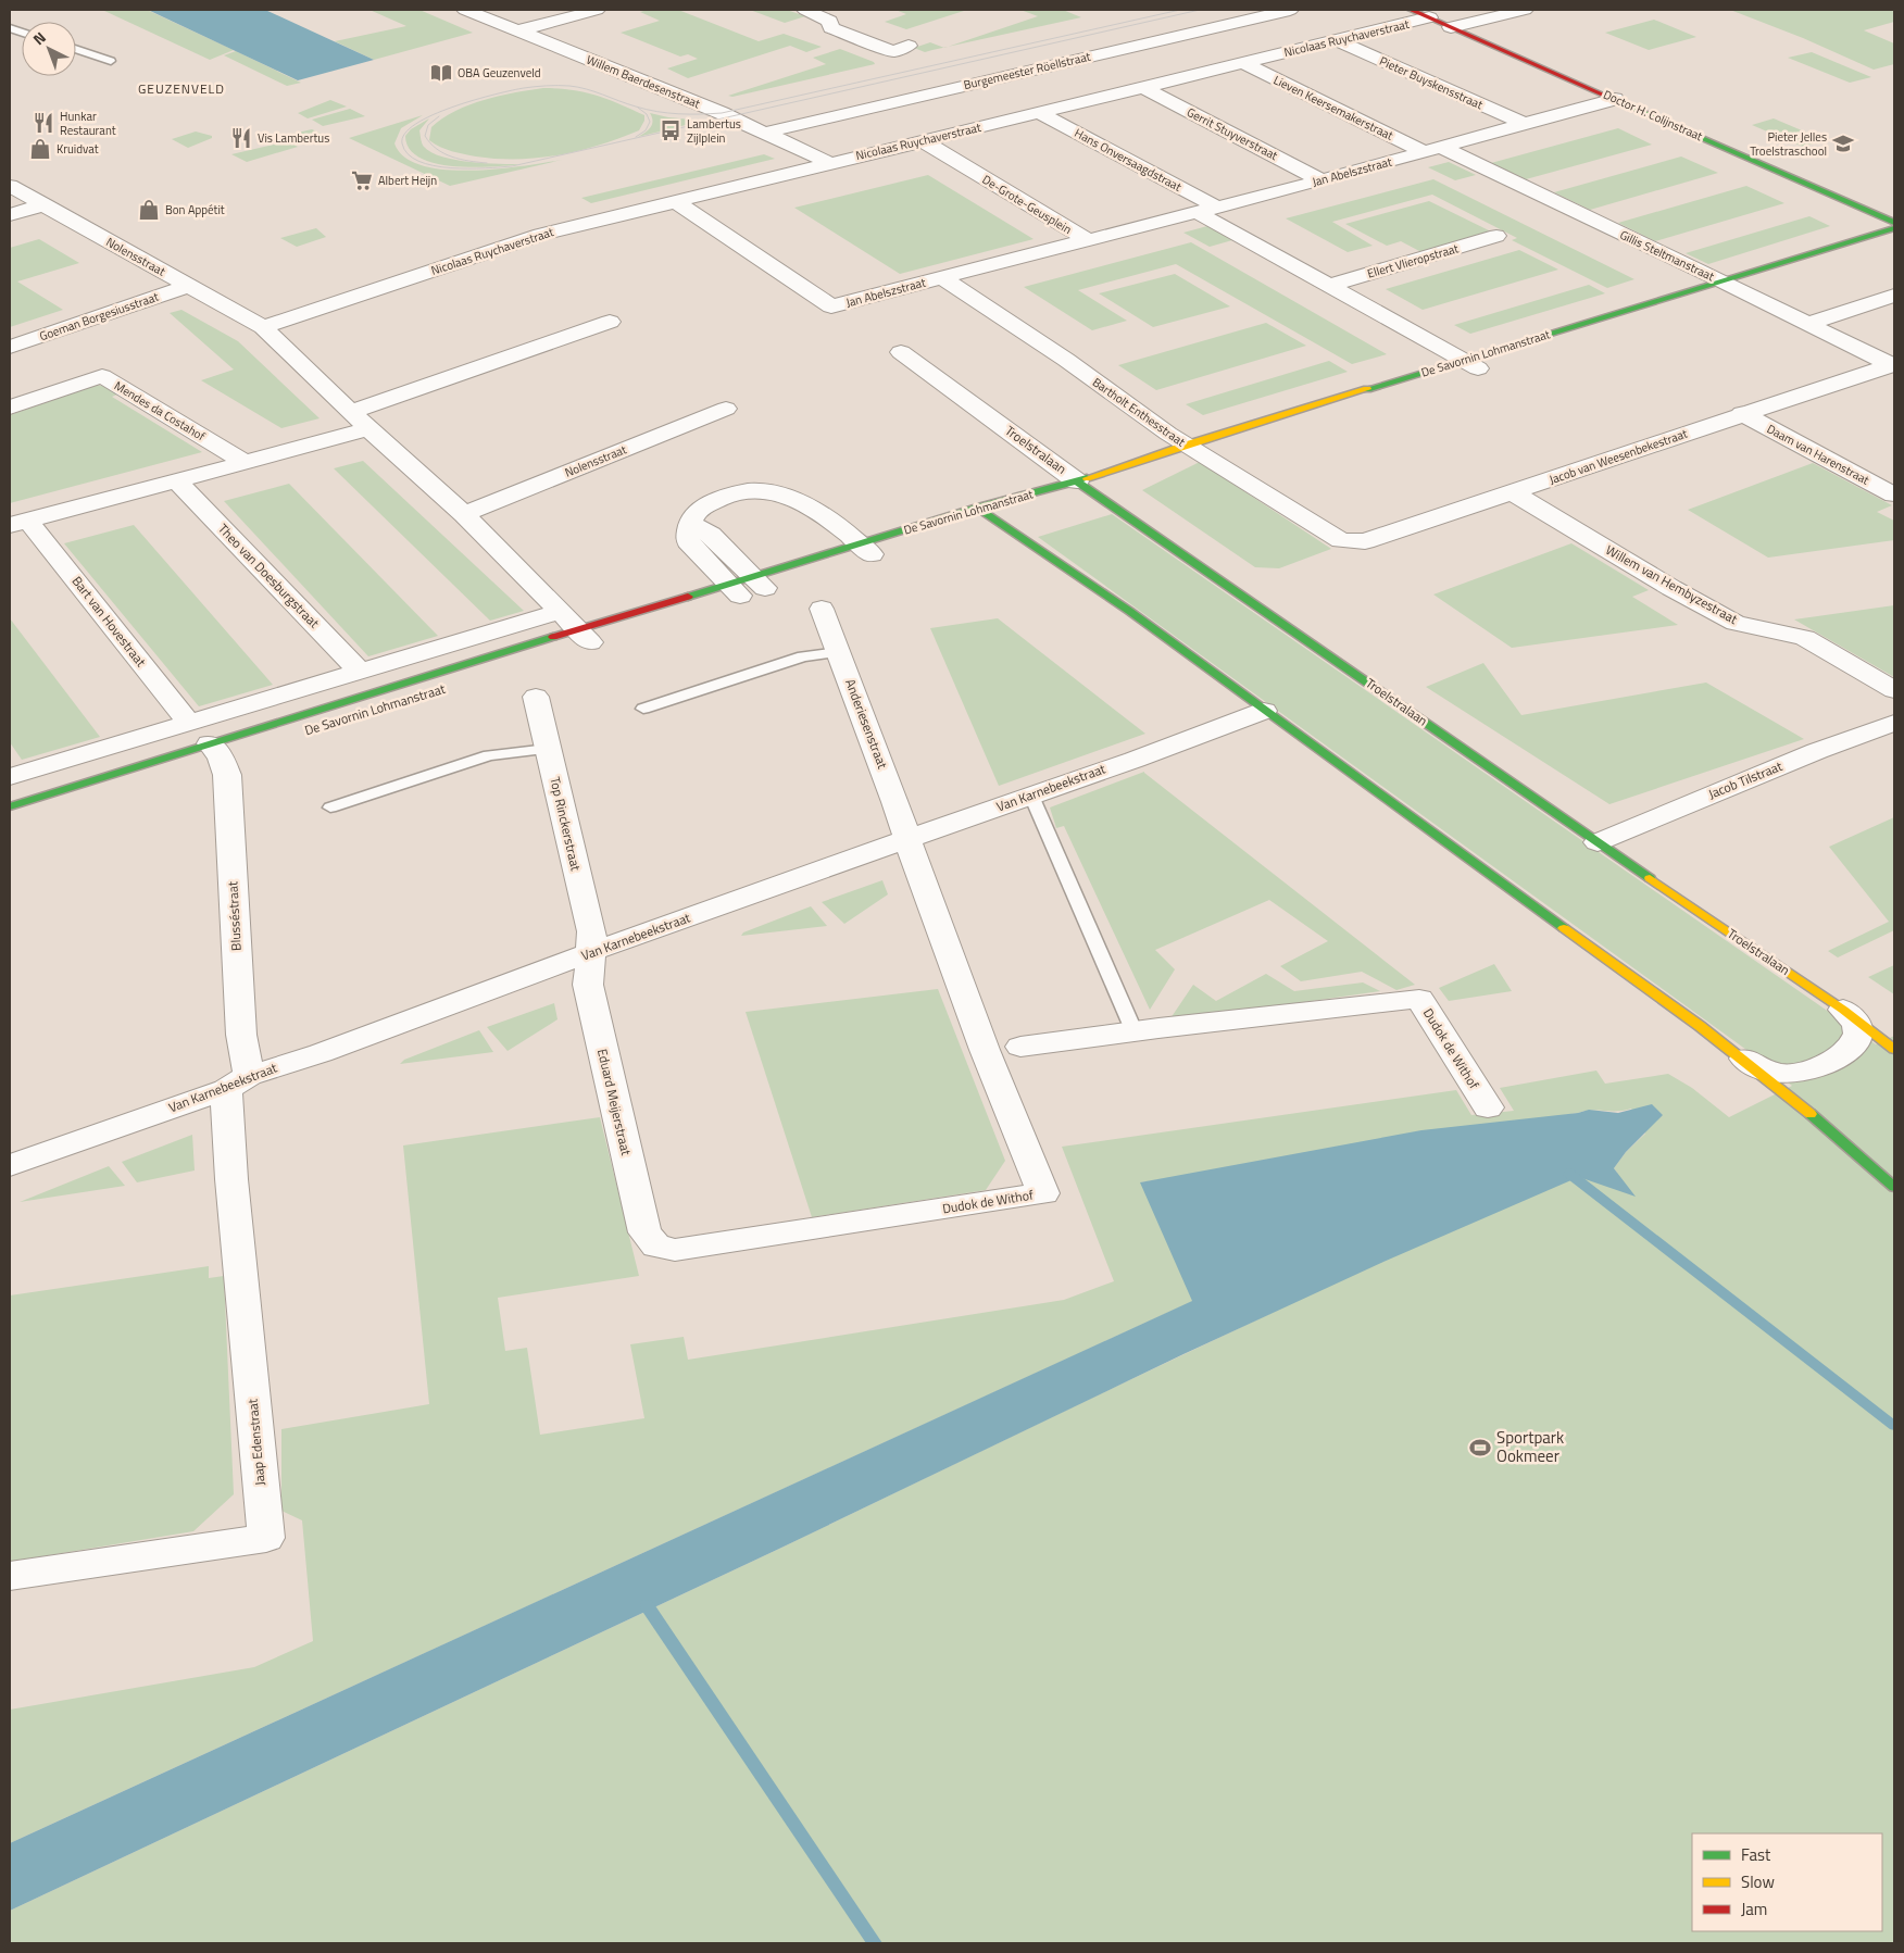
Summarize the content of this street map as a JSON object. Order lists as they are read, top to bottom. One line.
{"streets":{"street":["Nicolaas Ruychaverstraat","Burgemeester Röellstraat","Willem Baerdesenstraat","Pieter Buyskensstraat","Lieven Keersemakerstraat","Doctor H. Colijnstraat","Gerrit Stuyverstraat","Hans Onversaagdstraat","Jan Abelszstraat","De-Grote-Geusplein","Gillis Steltmanstraat","Nolensstraat","Ellert Vlieropstraat","Goeman Borgesiusstraat","De Savornin Lohmanstraat","Mendes da Costahof","Bartholt Enthesstraat","Troelstralaan","Daam van Harenstraat","Jacob van Weesenbekestraat","Theo van Doesburgstraat","Willem van Hembyzestraat","Bart van Hovestraat","Anderiesenstraat","Jacob Tilstraat","Van Karnebeekstraat","Top Rinckerstraat","Blusséstraat","Dudok de Withof","Eduard Meijerstraat","Jaap Edenstraat"]},"crossings":[["Nicolaas Ruychaverstraat","Willem Baerdesenstraat"],["Nicolaas Ruychaverstraat","Pieter Buyskensstraat"],["Nicolaas Ruychaverstraat","Lieven Keersemakerstraat"],["Nicolaas Ruychaverstraat","Doctor H. Colijnstraat"],["Nicolaas Ruychaverstraat","Gerrit Stuyverstraat"],["Nicolaas Ruychaverstraat","Hans Onversaagdstraat"],["Nicolaas Ruychaverstraat","Jan Abelszstraat"],["Nicolaas Ruychaverstraat","De-Grote-Geusplein"],["Nicolaas Ruychaverstraat","Nolensstraat"],["Burgemeester Röellstraat","Willem Baerdesenstraat"],["Pieter Buyskensstraat","Jan Abelszstraat"],["Lieven Keersemakerstraat","Jan Abelszstraat"],["Lieven Keersemakerstraat","Gillis Steltmanstraat"],["Doctor H. Colijnstraat","Jan Abelszstraat"],["Gerrit Stuyverstraat","Jan Abelszstraat"],["Hans Onversaagdstraat","Jan Abelszstraat"],["Jan Abelszstraat","De-Grote-Geusplein"],["Jan Abelszstraat","Gillis Steltmanstraat"],["Jan Abelszstraat","Bartholt Enthesstraat"],["De-Grote-Geusplein","Bartholt Enthesstraat"],["Gillis Steltmanstraat","De Savornin Lohmanstraat"],["Gillis Steltmanstraat","Jacob van Weesenbekestraat"],["Nolensstraat","Goeman Borgesiusstraat"],["Nolensstraat","De Savornin Lohmanstraat"],["De Savornin Lohmanstraat","Bartholt Enthesstraat"],["De Savornin Lohmanstraat","Troelstralaan"],["De Savornin Lohmanstraat","Theo van Doesburgstraat"],["De Savornin Lohmanstraat","Bart van Hovestraat"],["De Savornin Lohmanstraat","Blusséstraat"],["Bartholt Enthesstraat","Jacob van Weesenbekestraat"],["Troelstralaan","Jacob Tilstraat"],["Daam van Harenstraat","Jacob van Weesenbekestraat"],["Jacob van Weesenbekestraat","Willem van Hembyzestraat"],["Anderiesenstraat","Van Karnebeekstraat"],["Anderiesenstraat","Dudok de Withof"],["Van Karnebeekstraat","Top Rinckerstraat"],["Van Karnebeekstraat","Blusséstraat"],["Van Karnebeekstraat","Dudok de Withof"],["Van Karnebeekstraat","Eduard Meijerstraat"],["Van Karnebeekstraat","Jaap Edenstraat"],["Top Rinckerstraat","Eduard Meijerstraat"],["Blusséstraat","Jaap Edenstraat"],["Dudok de Withof","Eduard Meijerstraat"]],"districts":["GEUZENVELD"],"places":{"library":["OBA Geuzenveld"],"restaurant":["Hunkar Restaurant","Vis Lambertus"],"bus stop":["Lambertus Zijlplein"],"school or university":["Pieter Jelles Troelstraschool"],"shop":["Kruidvat","Bon Appétit"],"supermarket":["Albert Heijn"],"sports":["Sportpark Ookmeer"]},"legend":["Fast","Slow","Jam"],"north":"top left"}
